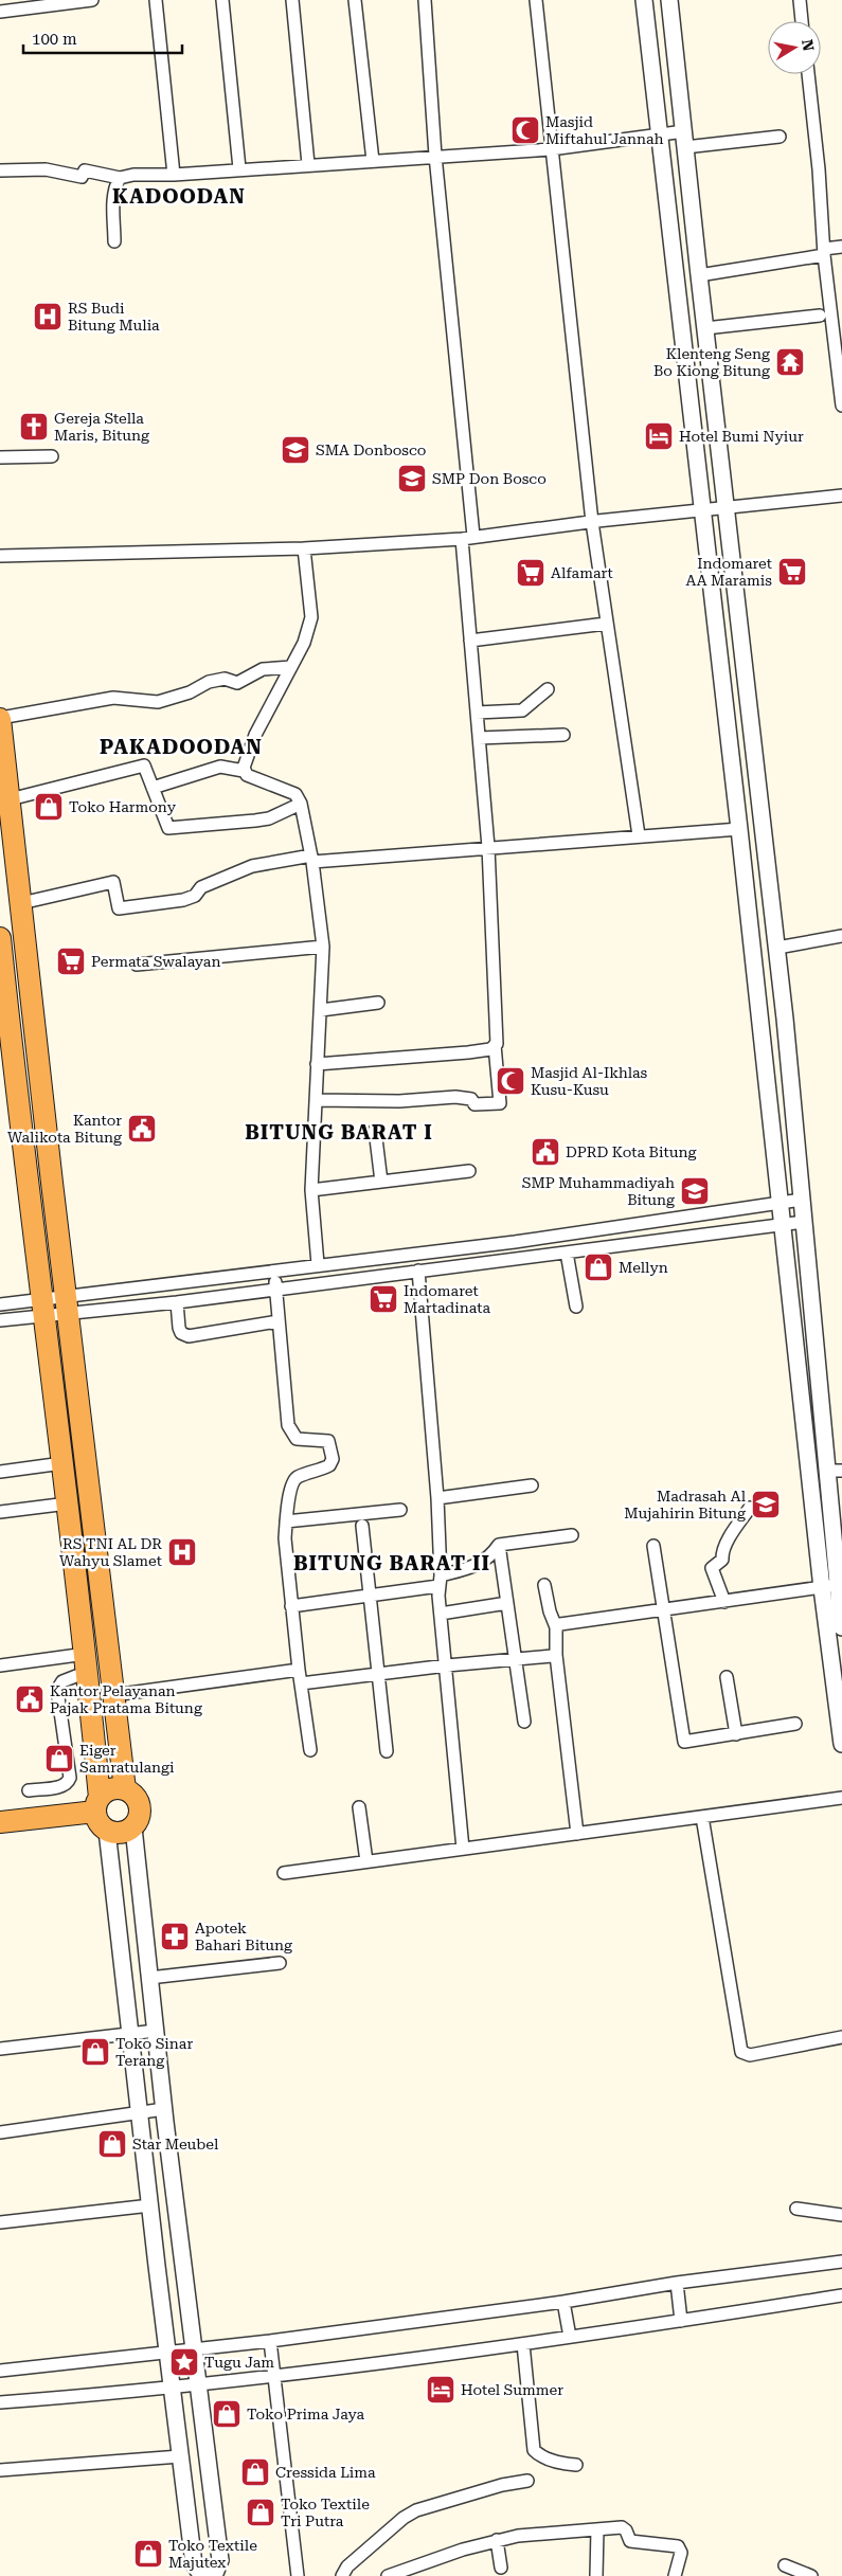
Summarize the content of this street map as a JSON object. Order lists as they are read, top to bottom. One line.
{"districts":["KADOODAN","PAKADOODAN","BITUNG BARAT I","BITUNG BARAT II"],"places":{"mosque":["Masjid Miftahul Jannah","Masjid Al-Ikhlas Kusu-Kusu"],"hospital":["RS Budi Bitung Mulia","RS TNI AL DR Wahyu Slamet"],"temple":["Klenteng Seng Bo Kiong Bitung"],"church":["Gereja Stella Maris, Bitung"],"hotel":["Hotel Bumi Nyiur","Hotel Summer"],"school or university":["SMA Donbosco","SMP Don Bosco","SMP Muhammadiyah Bitung","Madrasah Al Mujahirin Bitung"],"supermarket":["Indomaret AA Maramis","Alfamart","Permata Swalayan","Indomaret Martadinata"],"shop":["Toko Harmony","Mellyn","Eiger Samratulangi","Toko Sinar Terang","Star Meubel","Toko Prima Jaya","Cressida Lima","Toko Textile Tri Putra","Toko Textile Majutex"],"public building":["Kantor Walikota Bitung","DPRD Kota Bitung","Kantor Pelayanan Pajak Pratama Bitung"],"pharmacy":["Apotek Bahari Bitung"],"place":["Tugu Jam"]},"scale_bar":"100 m","north":"right"}
